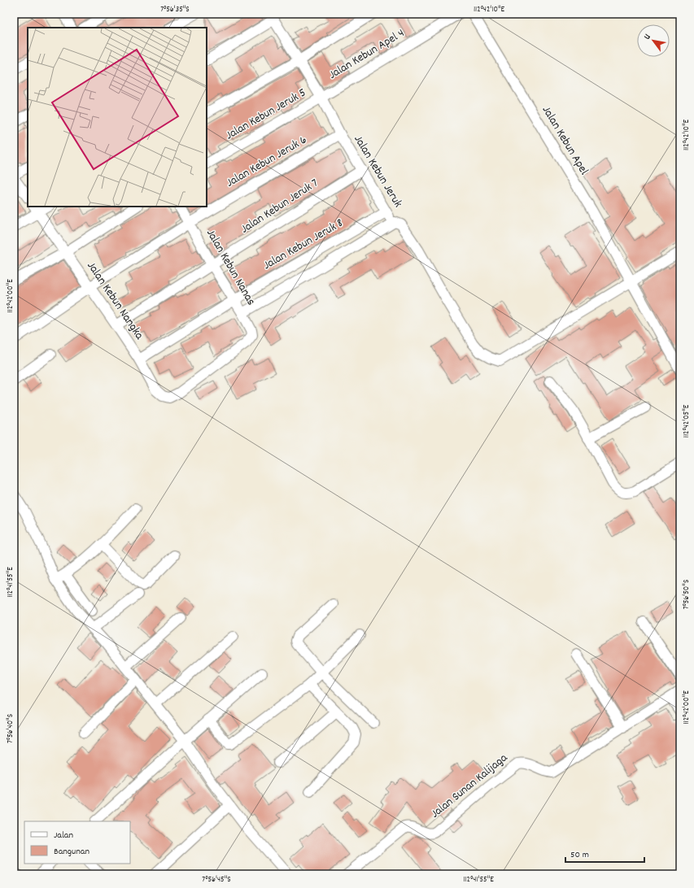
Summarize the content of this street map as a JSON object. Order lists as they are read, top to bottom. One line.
{"streets":{"street":["Jalan Kebun Apel 4","Jalan Kebun Jeruk 5","Jalan Kebun Apel","Jalan Kebun Jeruk 6","Jalan Kebun Jeruk","Jalan Kebun Jeruk 7","Jalan Kebun Jeruk 8","Jalan Kebun Nanas","Jalan Kebun Nangka","Jalan Sunan Kalijaga"]},"crossings":[["Jalan Kebun Apel 4","Jalan Kebun Jeruk 5"],["Jalan Kebun Apel 4","Jalan Kebun Jeruk"],["Jalan Kebun Jeruk 5","Jalan Kebun Jeruk"],["Jalan Kebun Jeruk 6","Jalan Kebun Jeruk"],["Jalan Kebun Jeruk 6","Jalan Kebun Nanas"],["Jalan Kebun Jeruk 6","Jalan Kebun Nangka"],["Jalan Kebun Jeruk","Jalan Kebun Jeruk 7"],["Jalan Kebun Jeruk","Jalan Kebun Jeruk 8"],["Jalan Kebun Jeruk","Jalan Kebun Nanas"],["Jalan Kebun Jeruk 7","Jalan Kebun Nanas"],["Jalan Kebun Jeruk 7","Jalan Kebun Nangka"],["Jalan Kebun Jeruk 8","Jalan Kebun Nanas"],["Jalan Kebun Jeruk 8","Jalan Kebun Nangka"],["Jalan Kebun Nanas","Jalan Kebun Nangka"]],"legend":["Jalan","Bangunan"],"scale_bar":"50 m","north":"top left","coordinates":["7°56'35\"S","112°42'10\"E","112°42'00\"E","112°42'05\"E","112°41'55\"E","7°56'50\"S","7°56'40\"S","7°56'45\"S"]}
